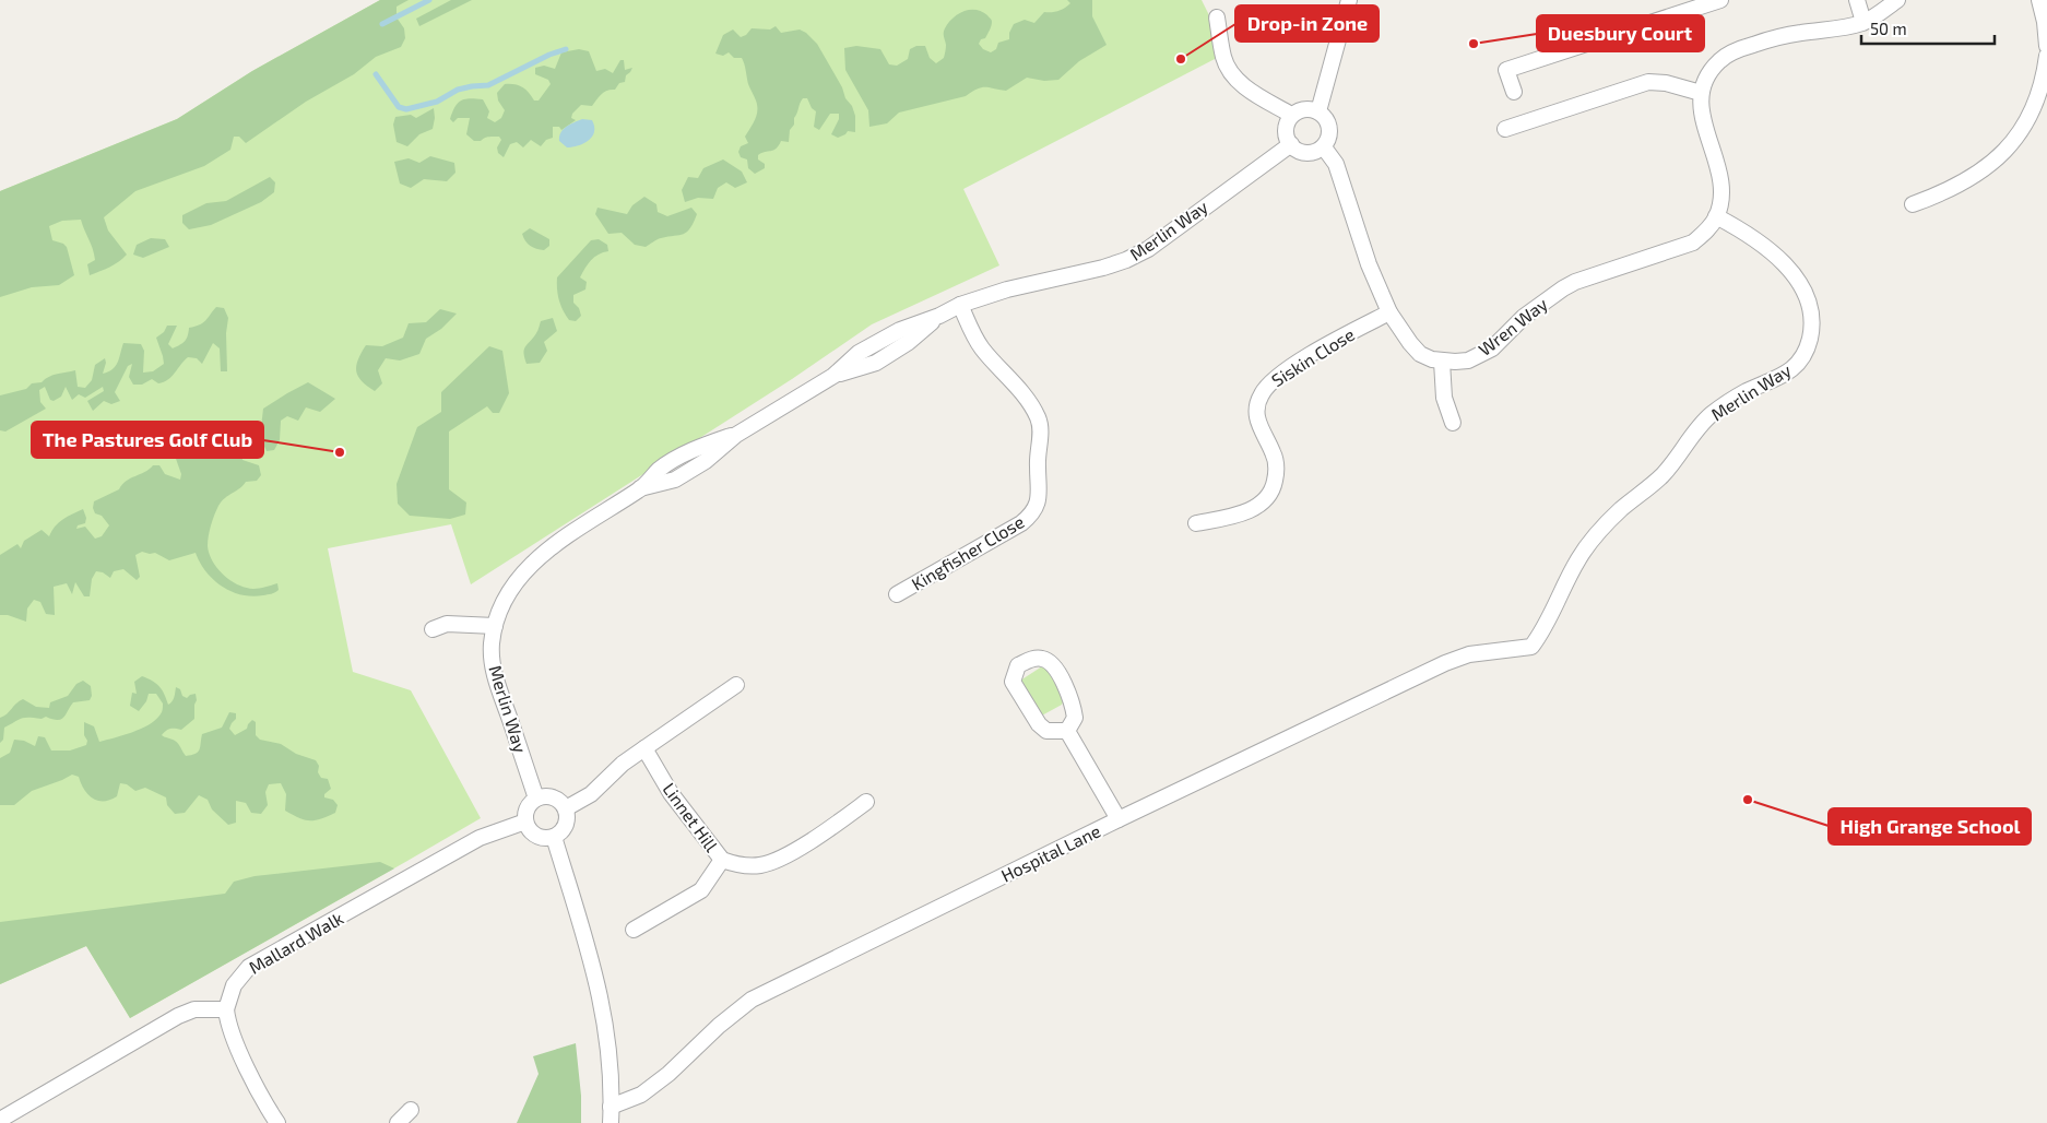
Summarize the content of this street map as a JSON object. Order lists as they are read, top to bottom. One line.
{"streets":{"street":["Merlin Way","Wren Way","Siskin Close","Kingfisher Close","Linnet Hill","Hospital Lane","Mallard Walk"]},"crossings":[["Merlin Way","Wren Way"],["Merlin Way","Kingfisher Close"],["Merlin Way","Hospital Lane"],["Merlin Way","Mallard Walk"],["Wren Way","Siskin Close"]],"places":["Duesbury Court","Drop-in Zone","The Pastures Golf Club","High Grange School"],"scale_bar":"50 m"}
